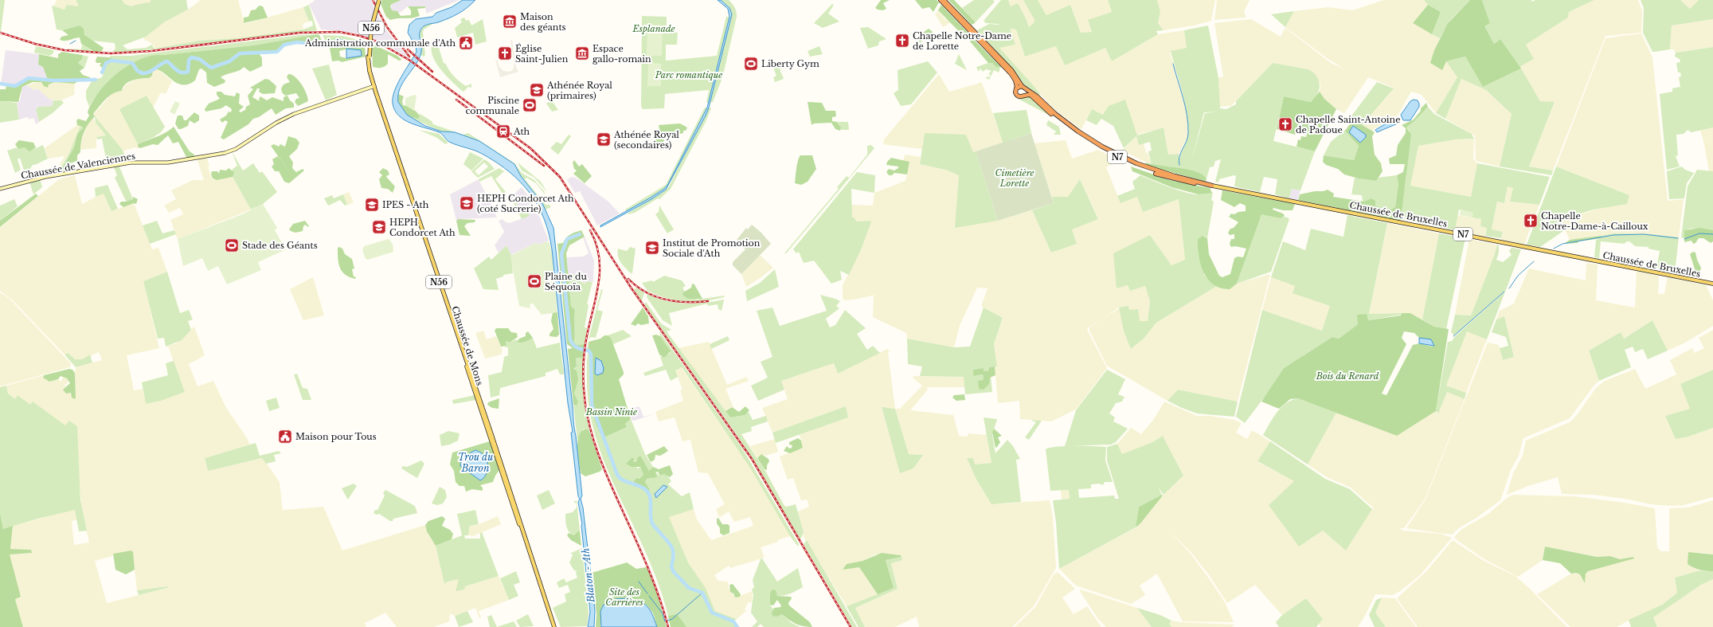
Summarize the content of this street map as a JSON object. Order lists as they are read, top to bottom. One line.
{"streets":{"highway":["N7","Chaussée de Bruxelles"],"main road":["N56","Chaussée de Valenciennes","Chaussée de Mons"]},"crossings":[["N56","Chaussée de Valenciennes"],["N56","Chaussée de Mons"],["Chaussée de Valenciennes","Chaussée de Mons"]],"water":["Trou du Baron","Blaton - Ath"],"parks":["Esplanade","Parc romantique","Cimetière Lorette","Bois du Renard","Bassin Ninie","Site des Carrières"],"places":{"museum":["Maison des géants","Espace gallo-romain"],"church":["Chapelle Notre-Dame de Lorette","Église Saint-Julien","Chapelle Saint-Antoine de Padoue","Chapelle Notre-Dame-à-Cailloux"],"public building":["Administration communale d'Ath","Maison pour Tous"],"sports":["Liberty Gym","Piscine communale","Stade des Géants","Plaine du Séquoïa"],"school or university":["Athénée Royal (primaires)","Athénée Royal (secondaires)","HEPH Condorcet Ath (coté Sucrerie)","IPES - Ath","HEPH Condorcet Ath","Institut de Promotion Sociale d'Ath"],"station":["Ath"]}}
